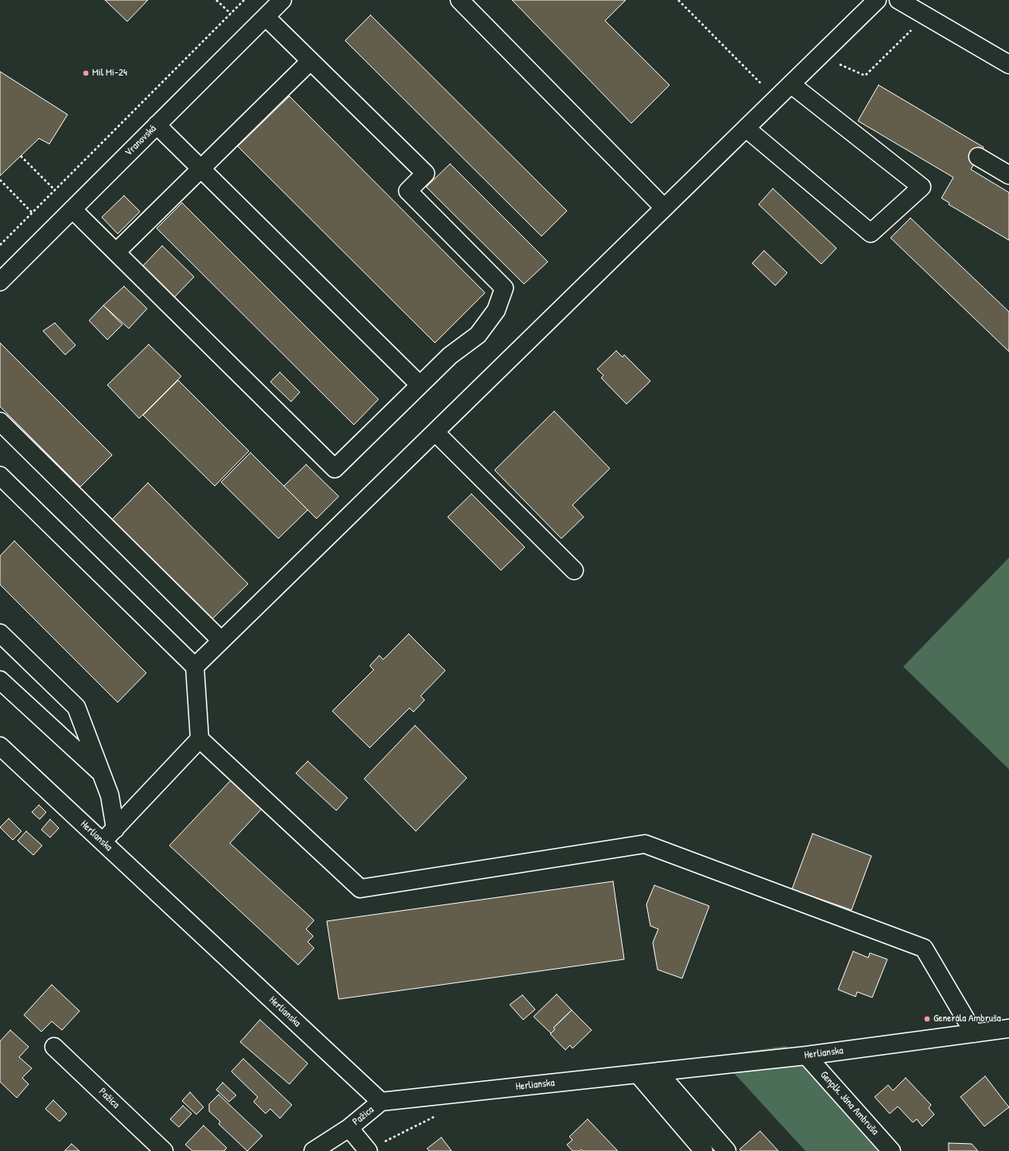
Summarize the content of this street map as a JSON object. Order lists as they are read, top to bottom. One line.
{"streets":{"street":["Vranovská","Herlianska","Pažica","Genplk. Jána Ambruša"]},"crossings":[["Herlianska","Pažica"],["Herlianska","Genplk. Jána Ambruša"]],"places":["Mil Mi-24","Generála Ambruša"]}
